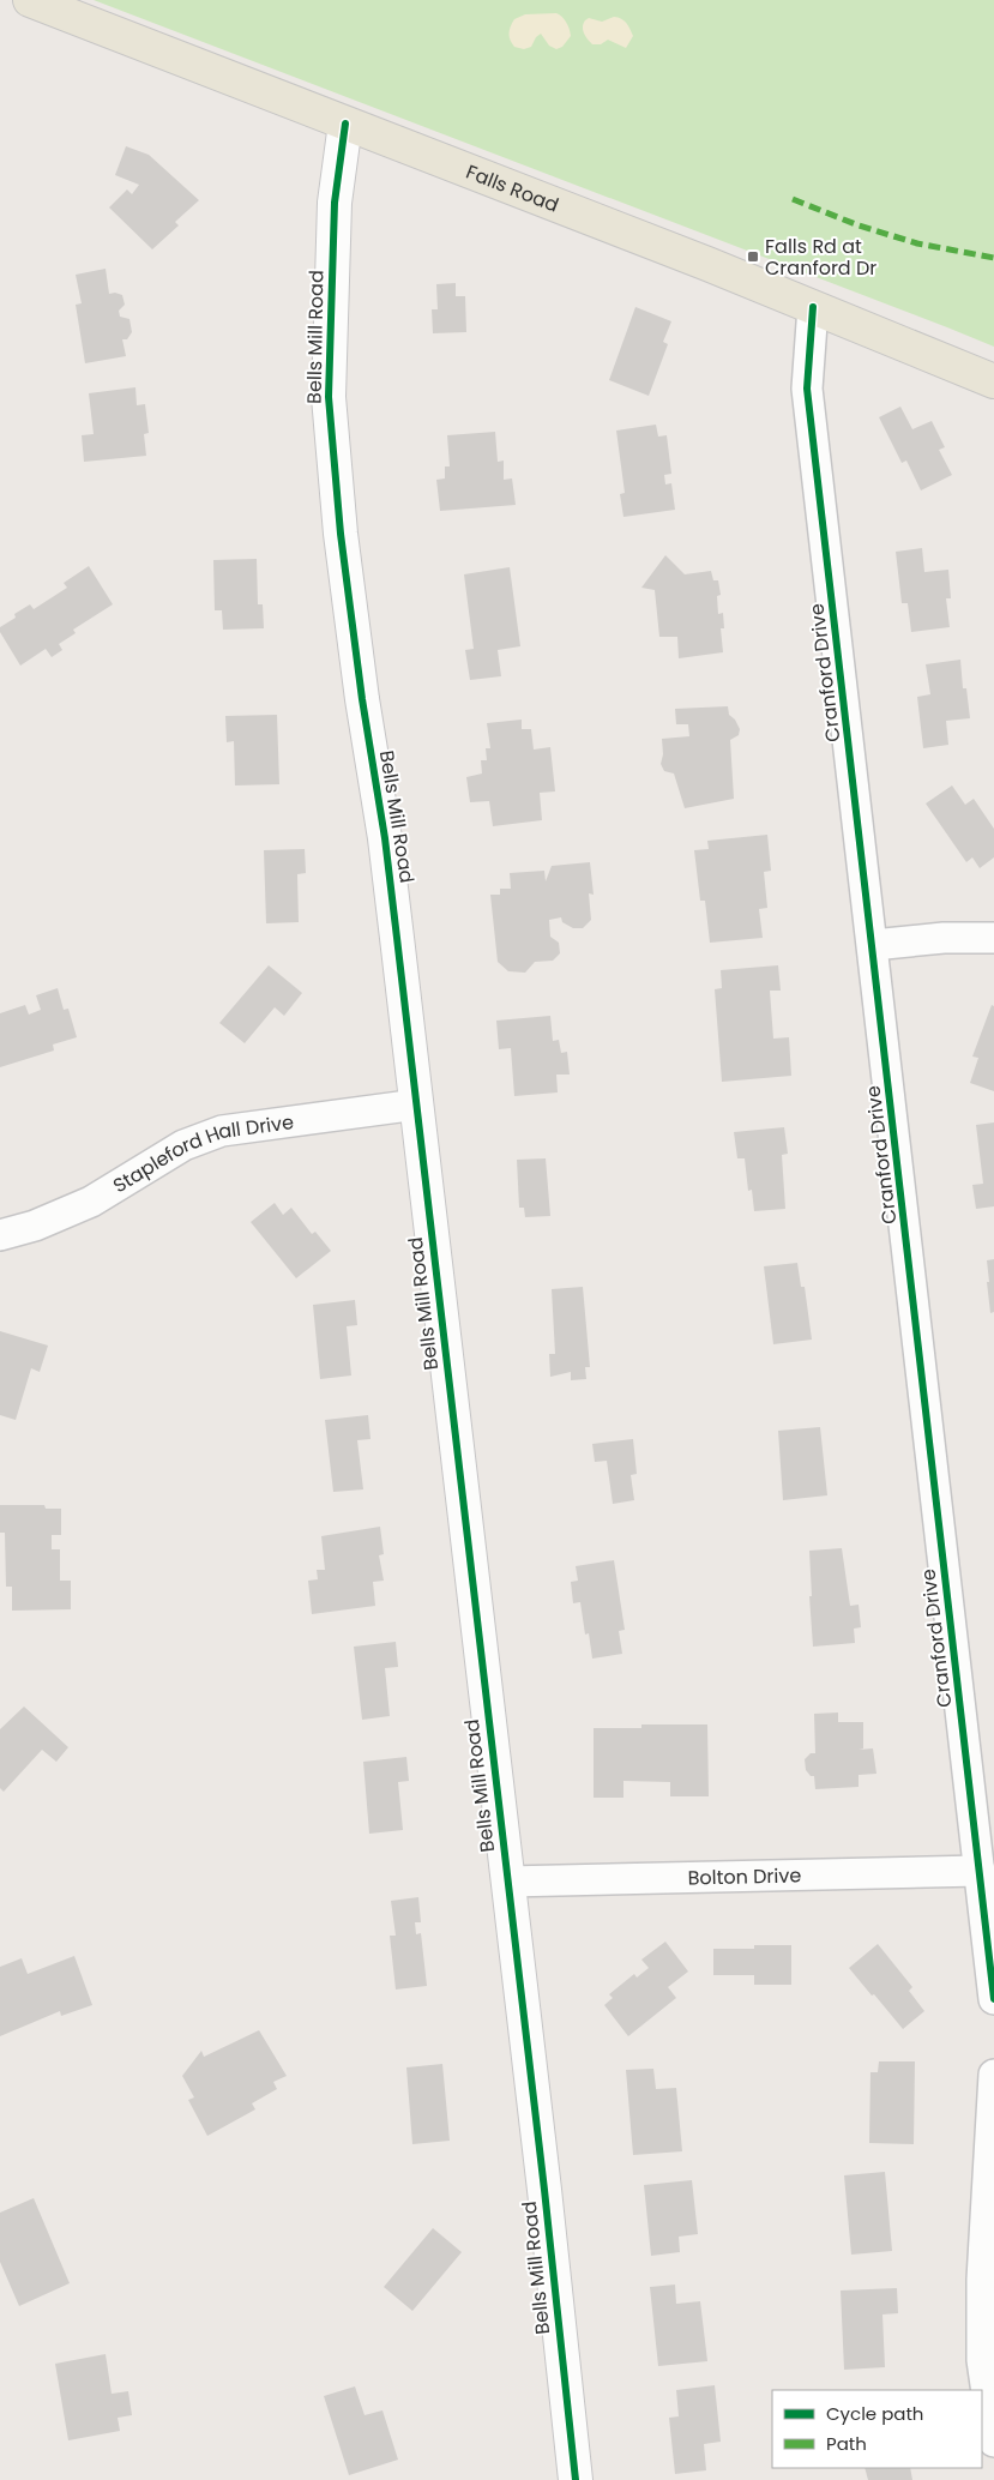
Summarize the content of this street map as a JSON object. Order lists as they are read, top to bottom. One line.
{"streets":{"main road":["Falls Road"],"street":["Bells Mill Road","Cranford Drive","Stapleford Hall Drive","Bolton Drive"]},"crossings":[["Falls Road","Bells Mill Road"],["Falls Road","Cranford Drive"],["Bells Mill Road","Stapleford Hall Drive"],["Bells Mill Road","Bolton Drive"],["Cranford Drive","Bolton Drive"]],"places":{"transit":["Falls Rd at Cranford Dr"]},"legend":["Cycle path","Path"]}
